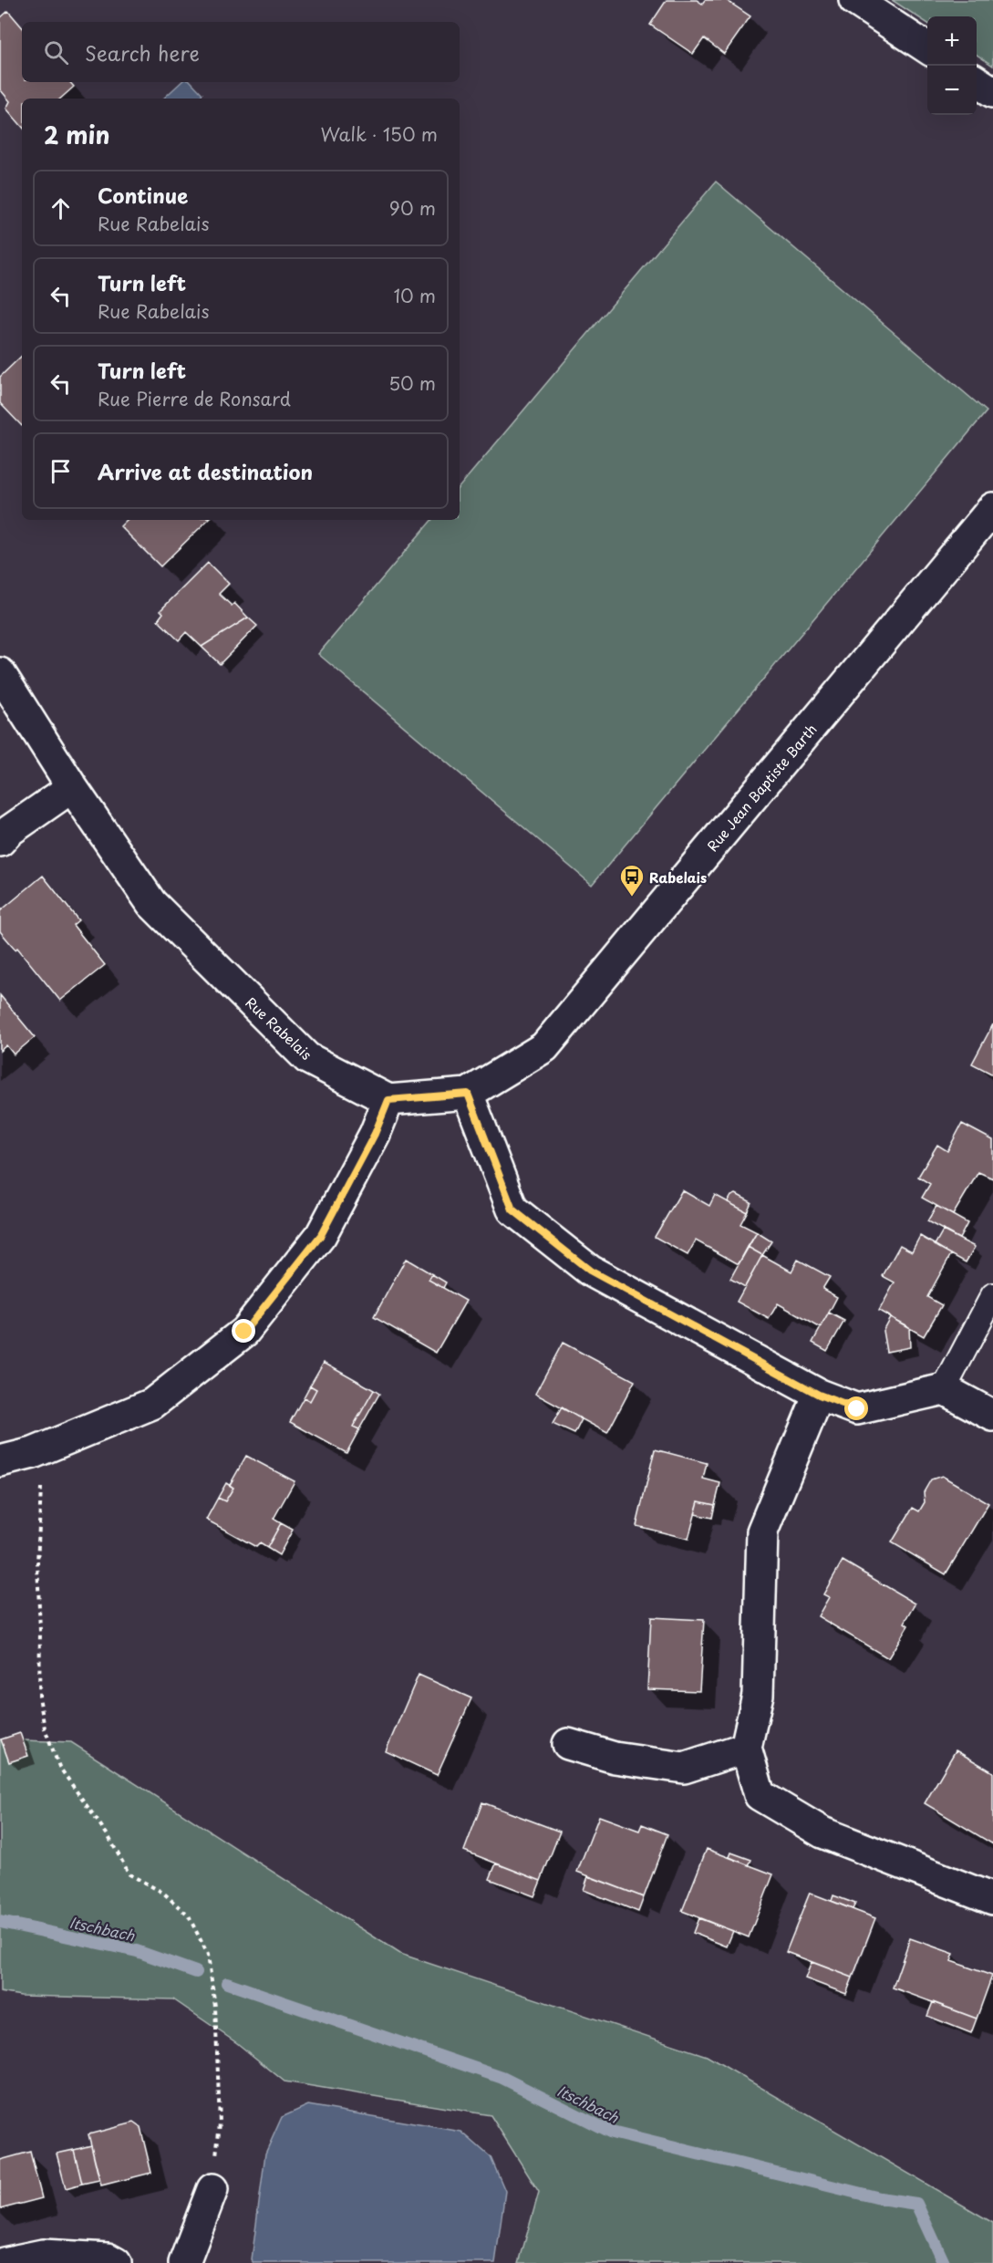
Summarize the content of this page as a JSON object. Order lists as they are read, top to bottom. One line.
{"streets":{"street":["Rue Jean Baptiste Barth","Rue Rabelais"]},"water":["Itschbach"],"places":{"bus stop":["Rabelais"]},"page":{"map_buttons":["+","−"],"search":"Search here","heading":["2 min","Walk · 150 m"],"list":[["Continue","Rue Rabelais","90 m"],["Turn left","Rue Rabelais","10 m"],["Turn left","Rue Pierre de Ronsard","50 m"],"Arrive at destination"]}}
